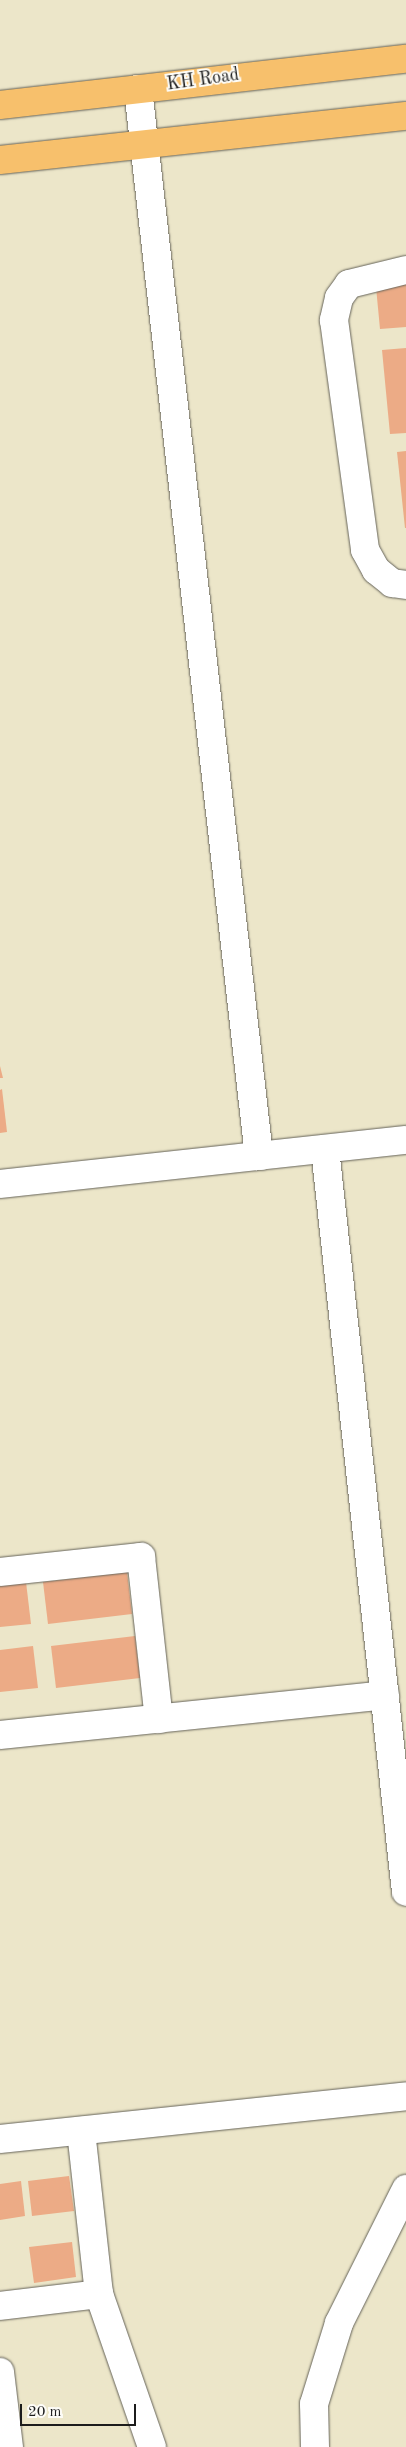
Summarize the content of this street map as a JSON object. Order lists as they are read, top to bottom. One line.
{"streets":{"main road":["KH Road"]},"scale_bar":"20 m"}
